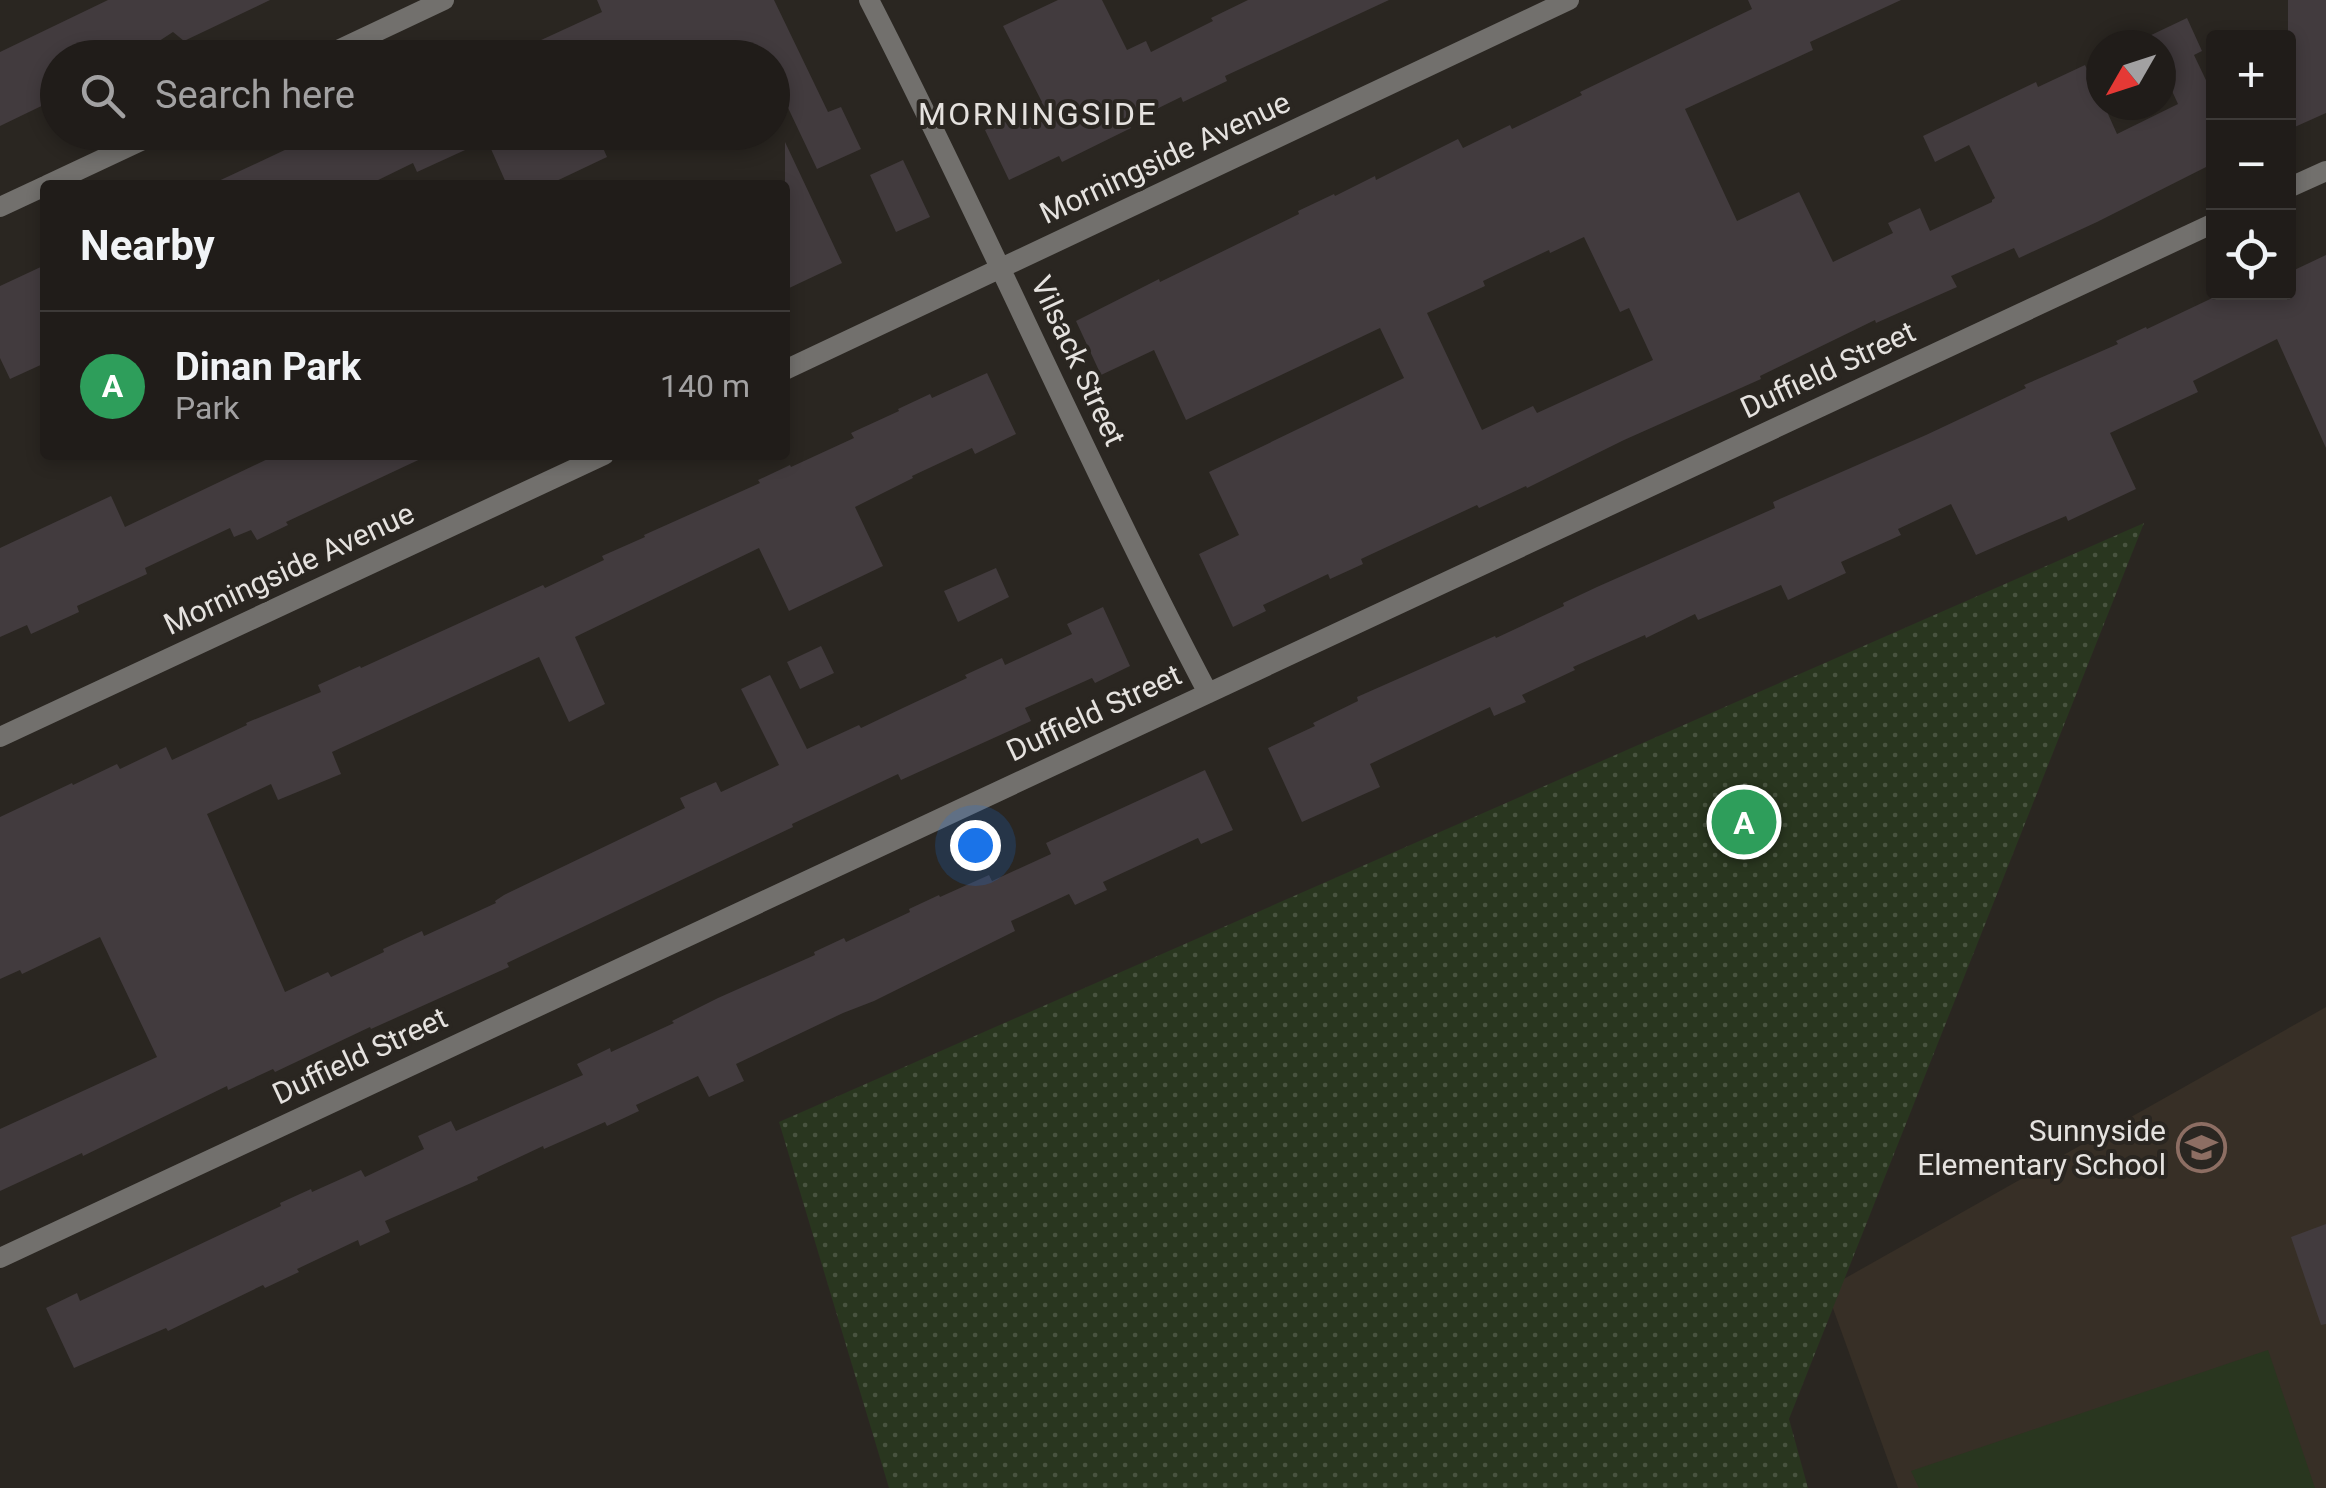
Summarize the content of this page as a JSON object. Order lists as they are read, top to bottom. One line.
{"streets":{"street":["Morningside Avenue","Vilsack Street","Duffield Street"]},"crossings":[["Morningside Avenue","Vilsack Street"],["Vilsack Street","Duffield Street"]],"districts":["MORNINGSIDE"],"places":{"school or university":["Sunnyside Elementary School"]},"north":"bottom left","page":{"map_buttons":["+","−"],"search":"Search here","heading":"Nearby","list":[{"mark":"A","name":"Dinan Park","note":"Park","value":"140 m"}],"pins":"A"}}
